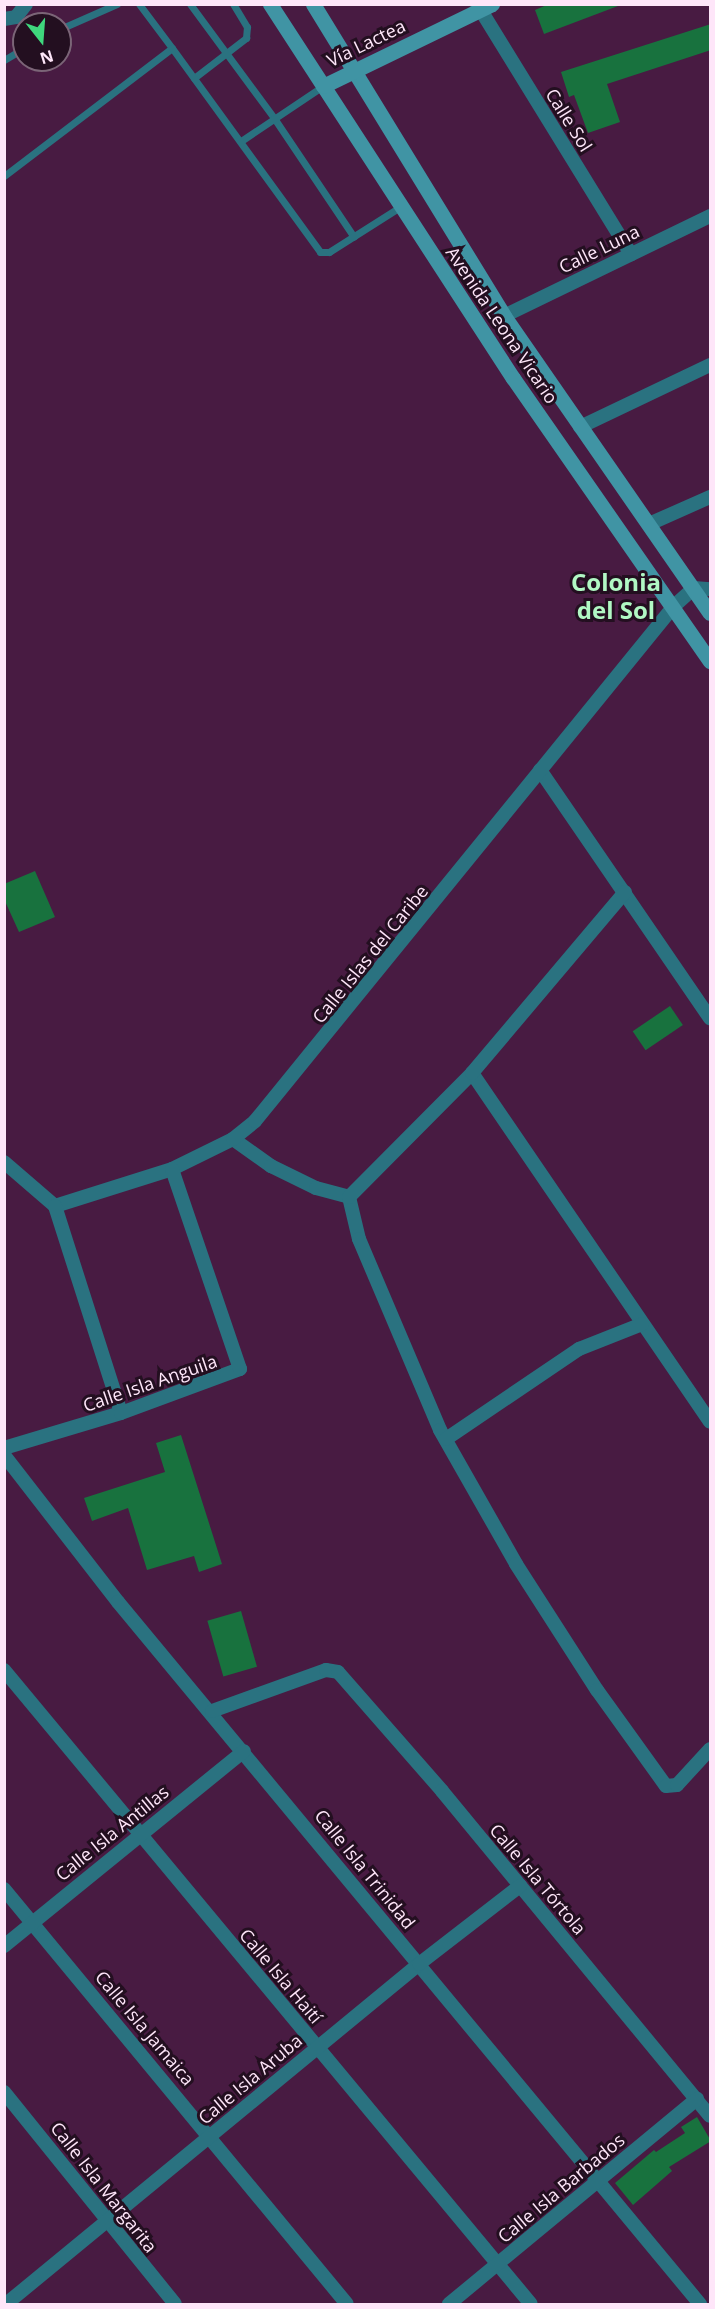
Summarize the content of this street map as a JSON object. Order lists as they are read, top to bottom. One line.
{"streets":{"street":["Vía Lactea","Calle Sol","Calle Luna","Avenida Leona Vicario","Calle Islas del Caribe","Calle Isla Anguila","Calle Isla Antillas","Calle Isla Trinidad","Calle Isla Tórtola","Calle Isla Haití","Calle Isla Jamaica","Calle Isla Aruba","Calle Isla Margarita","Calle Isla Barbados"]},"crossings":[["Vía Lactea","Calle Sol"],["Vía Lactea","Avenida Leona Vicario"],["Calle Sol","Calle Luna"],["Calle Luna","Avenida Leona Vicario"],["Avenida Leona Vicario","Calle Islas del Caribe"],["Calle Islas del Caribe","Calle Isla Anguila"],["Calle Isla Antillas","Calle Isla Trinidad"],["Calle Isla Antillas","Calle Isla Haití"],["Calle Isla Antillas","Calle Isla Jamaica"],["Calle Isla Trinidad","Calle Isla Tórtola"],["Calle Isla Trinidad","Calle Isla Aruba"],["Calle Isla Trinidad","Calle Isla Barbados"],["Calle Isla Tórtola","Calle Isla Aruba"],["Calle Isla Tórtola","Calle Isla Barbados"],["Calle Isla Haití","Calle Isla Aruba"],["Calle Isla Haití","Calle Isla Barbados"],["Calle Isla Jamaica","Calle Isla Aruba"],["Calle Isla Aruba","Calle Isla Margarita"]],"districts":["Colonia del Sol"],"north":"bottom"}
